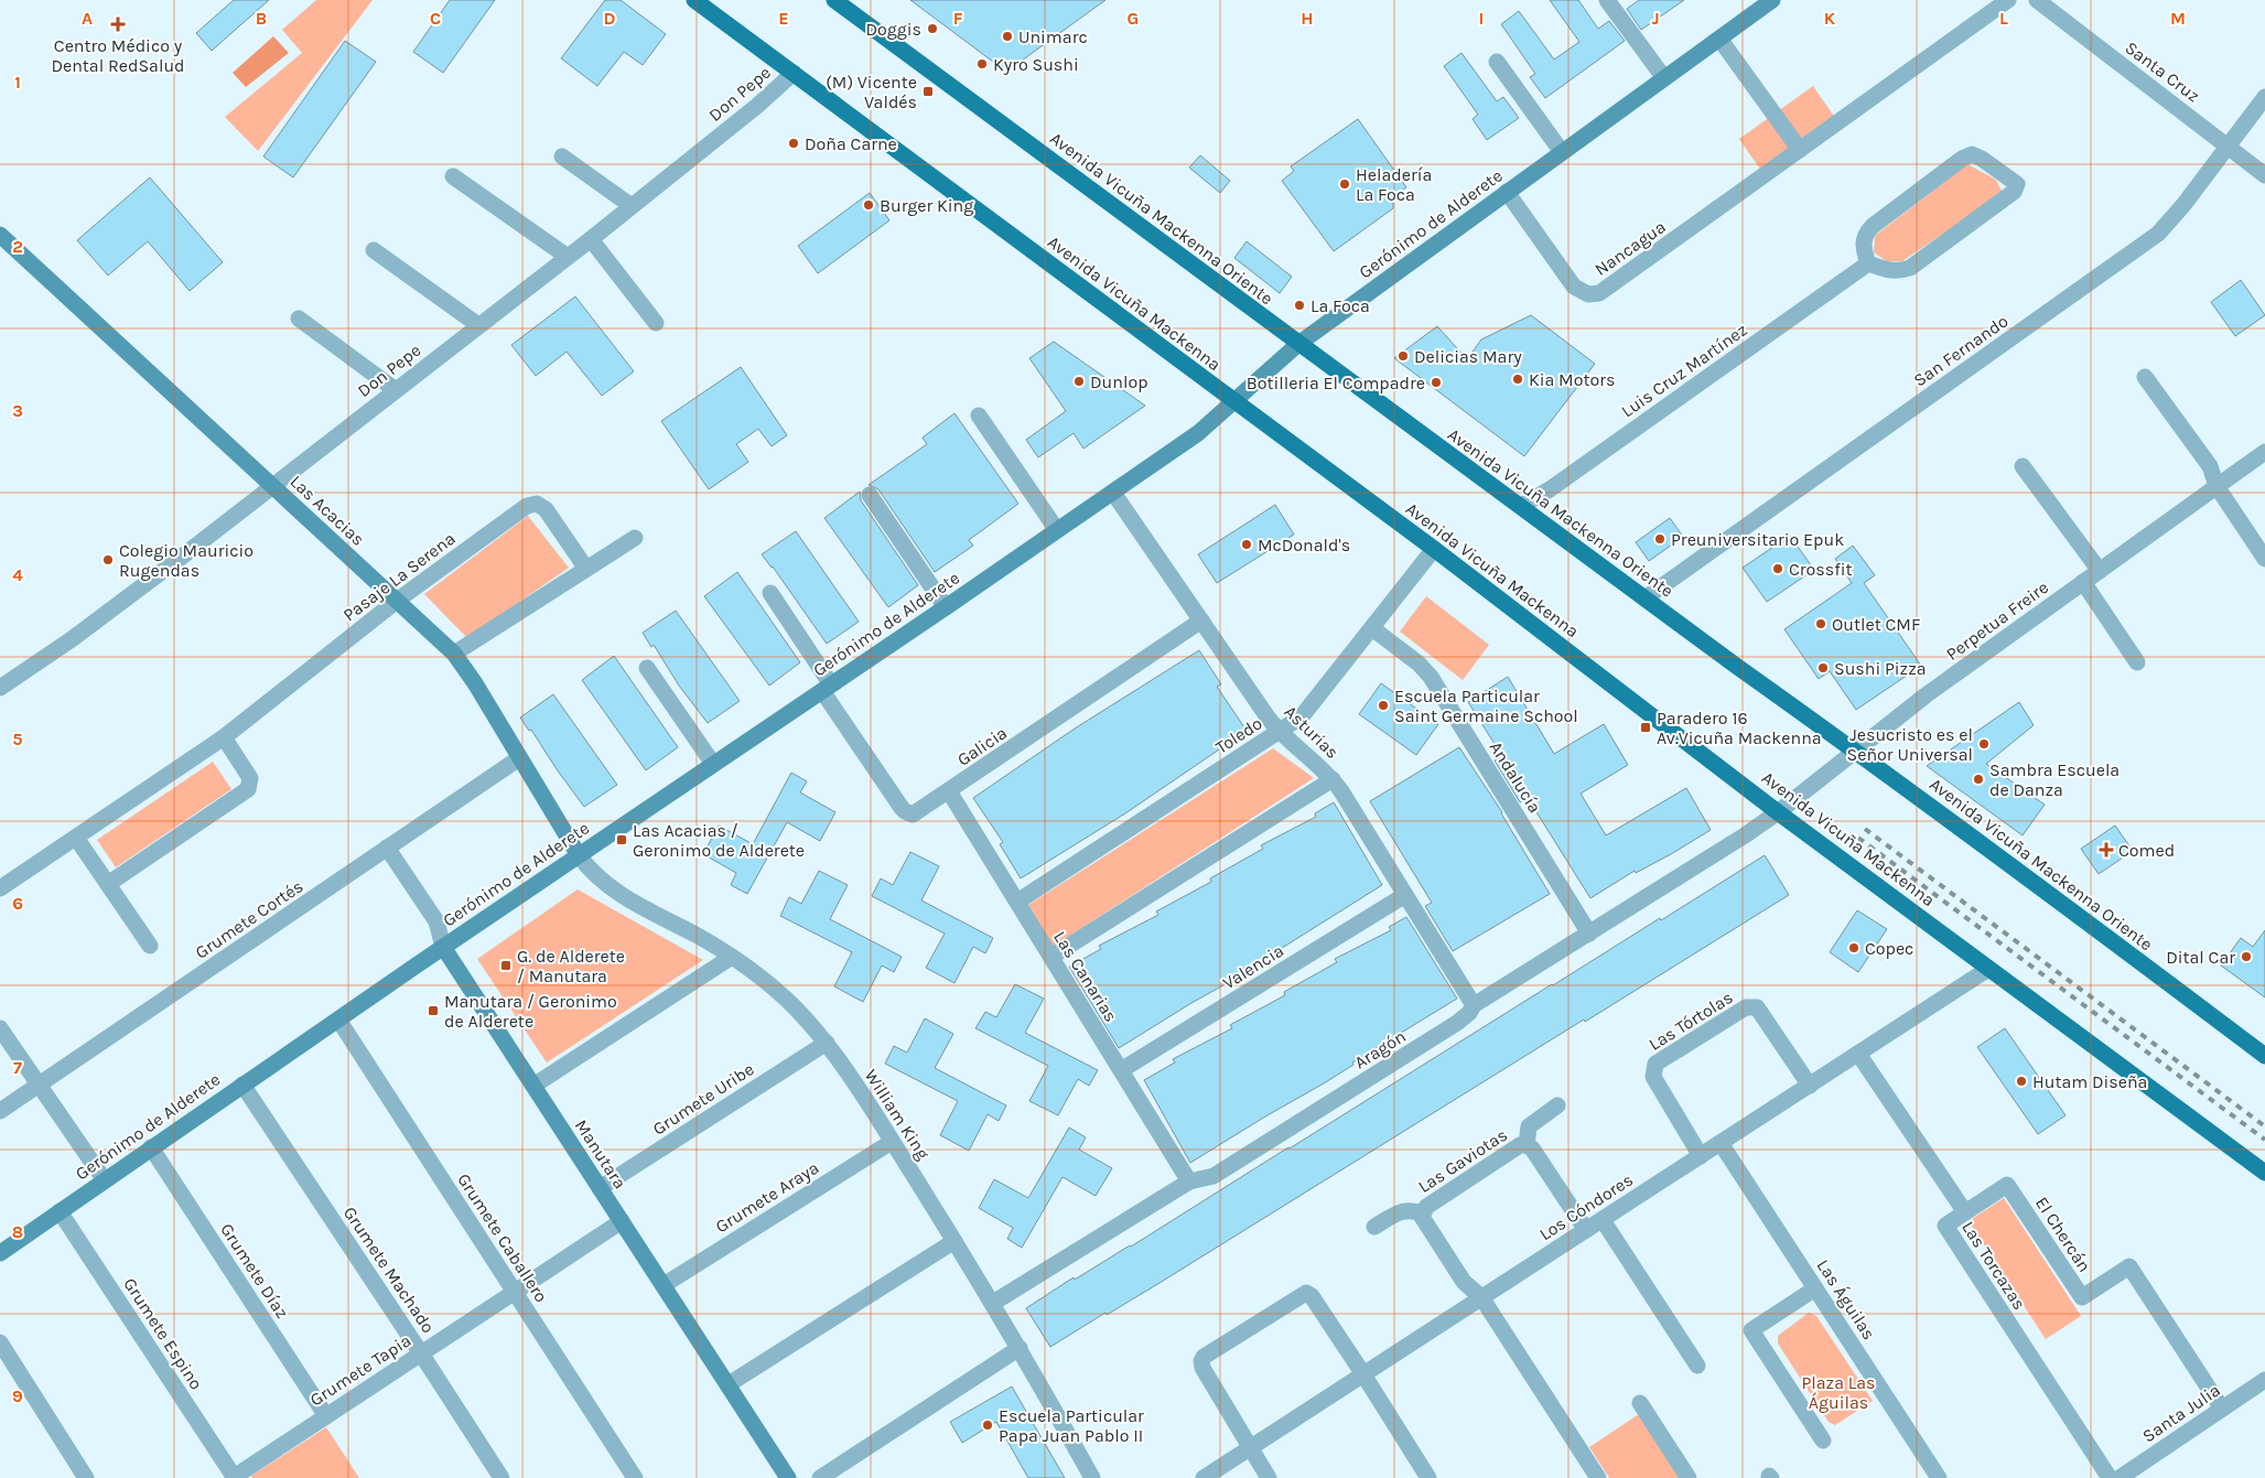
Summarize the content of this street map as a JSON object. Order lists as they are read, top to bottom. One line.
{"streets":{"main road":["Avenida Vicuña Mackenna Oriente","Gerónimo de Alderete","Avenida Vicuña Mackenna","Las Acacias","Manutara"],"street":["Santa Cruz","Don Pepe","Nancagua","San Fernando","Luis Cruz Martínez","Pasaje La Serena","Perpetua Freire","Asturias","Toledo","Galicia","Andalucía","Grumete Cortés","Valencia","Las Canarias","Las Tórtolas","Aragón","Grumete Uribe","William King","Las Gaviotas","Grumete Araya","Los Cóndores","El Chercán","Grumete Caballero","Las Torcazas","Grumete Machado","Grumete Díaz","Las Águilas","Grumete Espino","Grumete Tapia","Santa Julia"]},"crossings":[["Santa Cruz","San Fernando"],["Don Pepe","Avenida Vicuña Mackenna"],["Don Pepe","Las Acacias"],["Avenida Vicuña Mackenna Oriente","Gerónimo de Alderete"],["Avenida Vicuña Mackenna Oriente","San Fernando"],["Avenida Vicuña Mackenna Oriente","Luis Cruz Martínez"],["Avenida Vicuña Mackenna Oriente","Perpetua Freire"],["Gerónimo de Alderete","Nancagua"],["Gerónimo de Alderete","Avenida Vicuña Mackenna"],["Gerónimo de Alderete","Las Acacias"],["Gerónimo de Alderete","Asturias"],["Gerónimo de Alderete","Galicia"],["Gerónimo de Alderete","William King"],["Gerónimo de Alderete","Manutara"],["Gerónimo de Alderete","Grumete Caballero"],["Gerónimo de Alderete","Grumete Machado"],["Gerónimo de Alderete","Grumete Díaz"],["Gerónimo de Alderete","Grumete Espino"],["Avenida Vicuña Mackenna","Perpetua Freire"],["Avenida Vicuña Mackenna","Toledo"],["Avenida Vicuña Mackenna","Aragón"],["Avenida Vicuña Mackenna","Los Cóndores"],["Las Acacias","Pasaje La Serena"],["Las Acacias","Grumete Cortés"],["Las Acacias","William King"],["Perpetua Freire","Aragón"],["Asturias","Toledo"],["Asturias","Galicia"],["Asturias","Valencia"],["Asturias","Aragón"],["Toledo","Andalucía"],["Toledo","Las Canarias"],["Galicia","Las Canarias"],["Andalucía","Aragón"],["Grumete Cortés","Manutara"],["Valencia","Las Canarias"],["Las Canarias","Aragón"],["Las Tórtolas","Los Cóndores"],["Aragón","William King"],["Grumete Uribe","William King"],["Grumete Uribe","Manutara"],["William King","Grumete Araya"],["Manutara","Grumete Araya"],["Manutara","Grumete Tapia"],["Las Gaviotas","Los Cóndores"],["Los Cóndores","Las Torcazas"],["Los Cóndores","Las Águilas"],["El Chercán","Las Torcazas"],["El Chercán","Santa Julia"],["Grumete Caballero","Grumete Tapia"],["Grumete Machado","Grumete Tapia"],["Grumete Díaz","Grumete Tapia"],["Grumete Espino","Grumete Tapia"]],"parks":["Plaza Las Águilas"],"places":{"health":["Centro Médico y Dental RedSalud","Comed"],"other":["Doggis","Unimarc","Kyro Sushi","Doña Carne","Heladería La Foca","Burger King","La Foca","Delicias Mary","Kia Motors","Dunlop","Botilleria El Compadre","Preuniversitario Epuk","McDonald's","Colegio Mauricio Rugendas","Crossfit","Outlet CMF","Sushi Pizza","Escuela Particular Saint Germaine School","Jesucristo es el Señor Universal","Sambra Escuela de Danza","Copec","Dital Car","Hutam Diseña","Escuela Particular Papa Juan Pablo II"],"transit":["(M) Vicente Valdés","Paradero 16 Av.Vicuña Mackenna","Las Acacias / Geronimo de Alderete","G. de Alderete / Manutara","Manutara / Geronimo de Alderete"]},"grid":{"columns":["A","B","C","D","E","F","G","H","I","J","K","L","M"],"rows":["1","2","3","4","5","6","7","8","9"]}}
